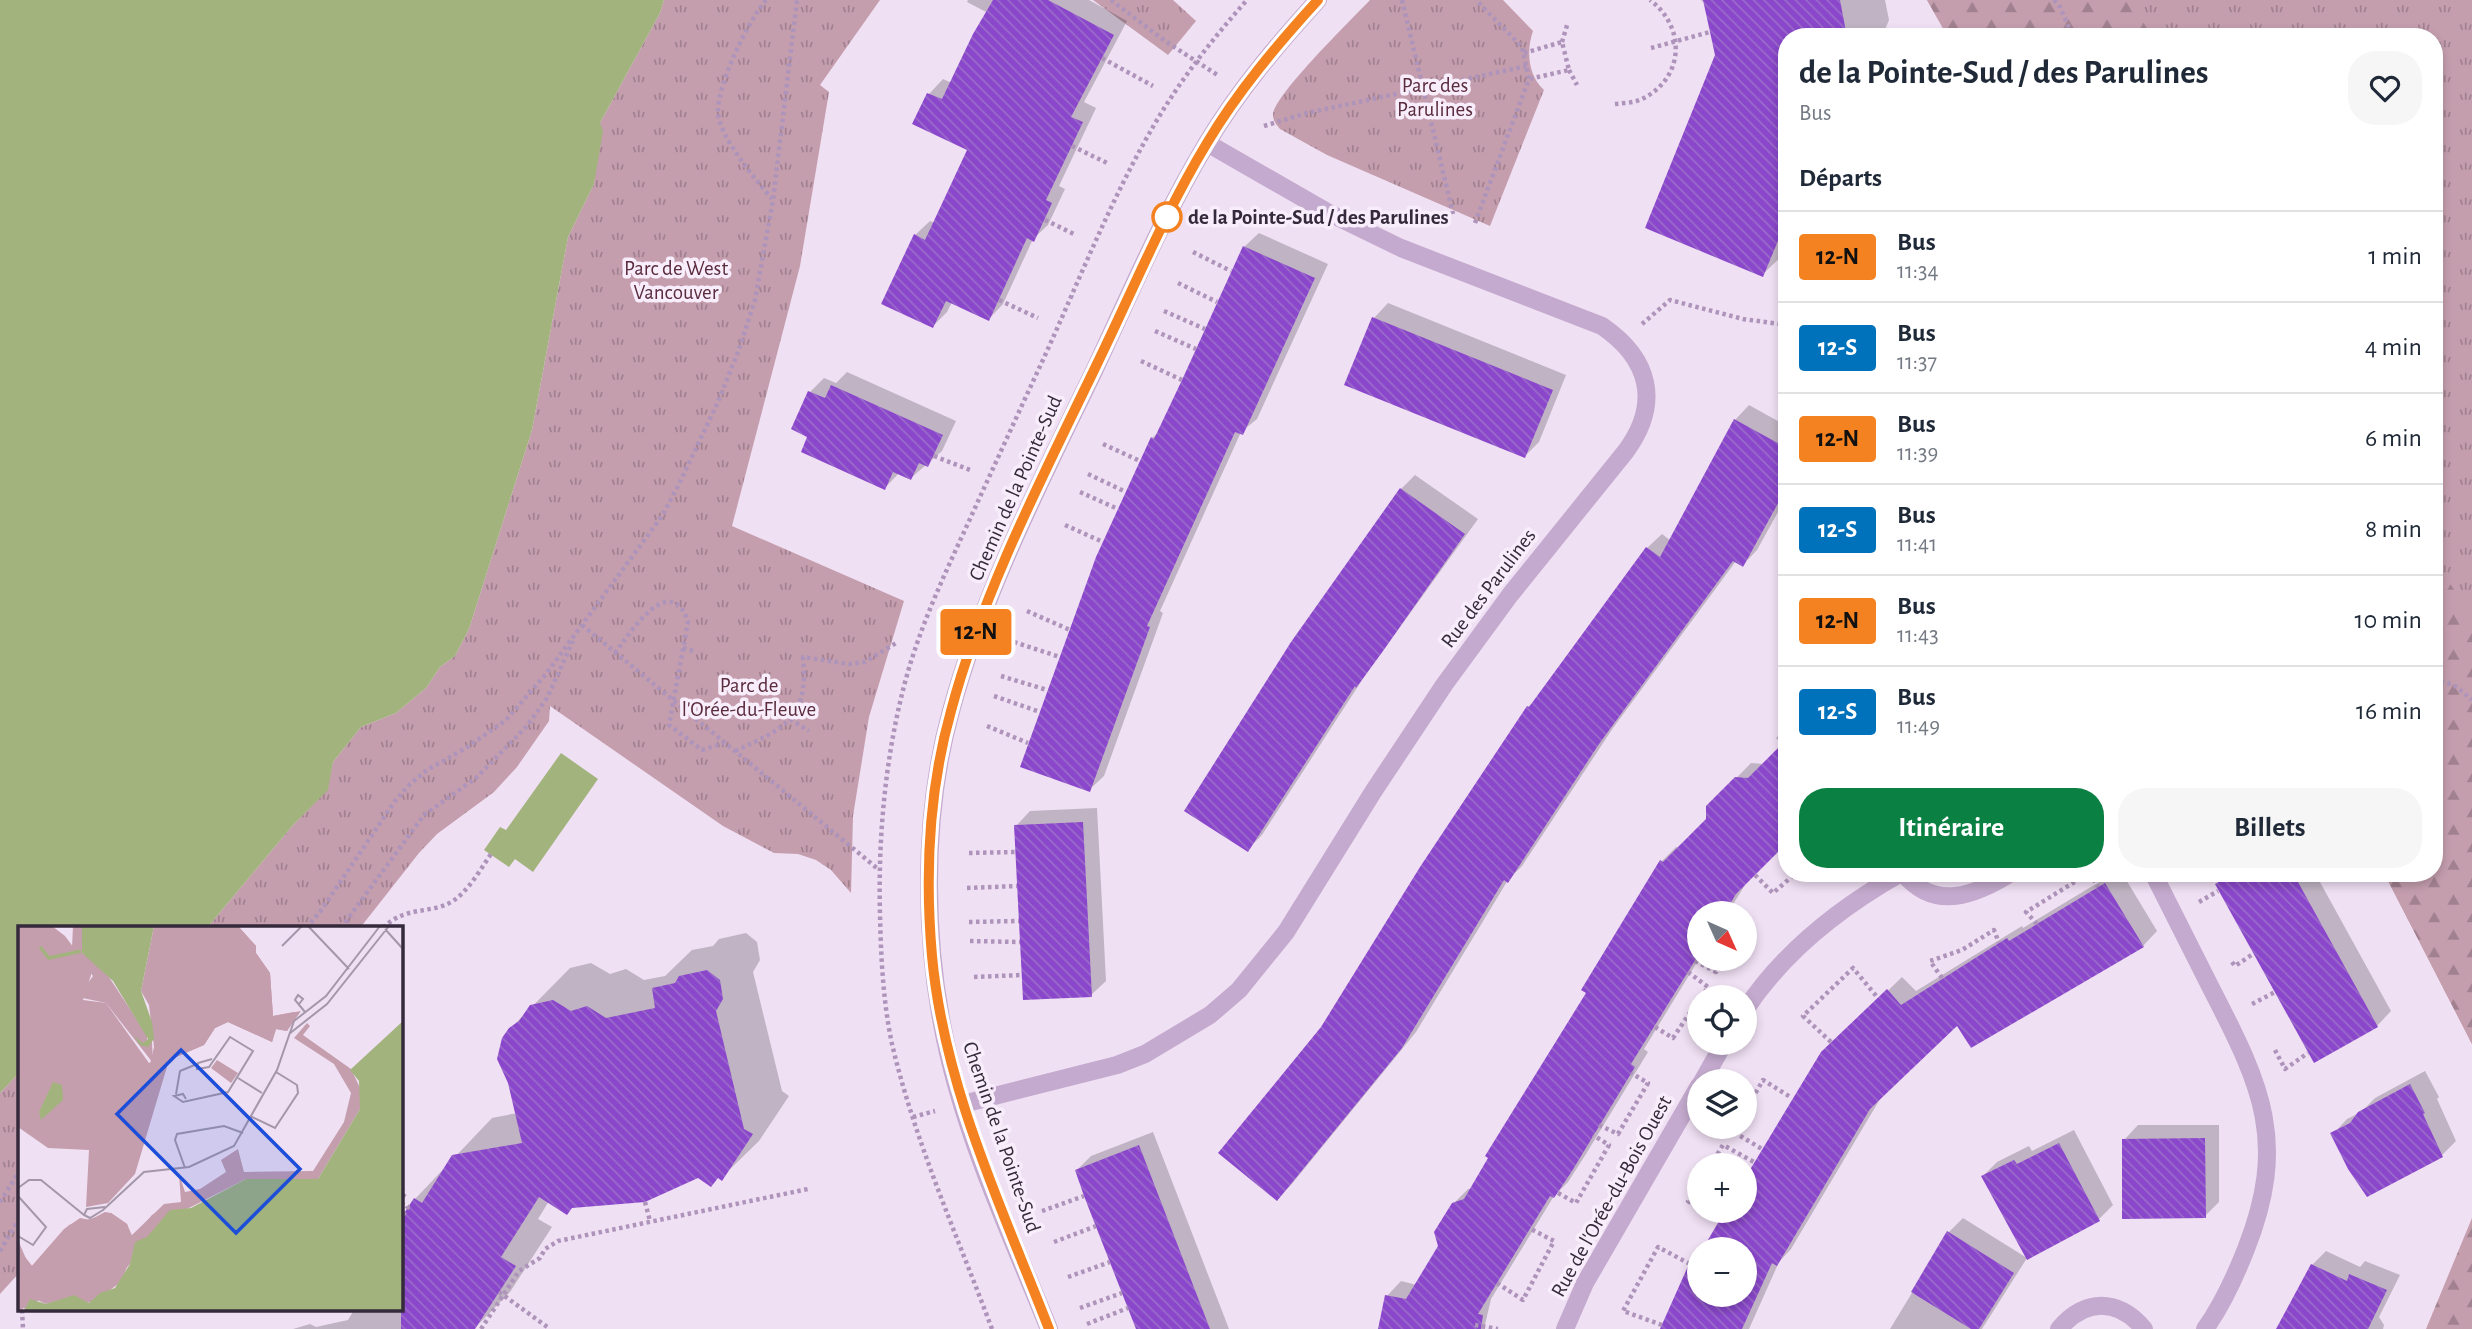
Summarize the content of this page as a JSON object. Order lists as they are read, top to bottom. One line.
{"streets":{"street":["Chemin de la Pointe-Sud","Rue des Parulines","Rue de l'Orée-du-Bois Ouest"]},"crossings":[["Chemin de la Pointe-Sud","Rue des Parulines"]],"parks":["Parc des Parulines","Parc de West Vancouver","Parc de l'Orée-du-Fleuve"],"places":["de la Pointe-Sud / des Parulines"],"lines":["bus line 12-N"],"north":"bottom right","page":{"on_map":"12-N","heading":[["de la Pointe-Sud / des Parulines","Bus"],"Départs"],"list":[{"mark":"12-N","name":"Bus","note":"11:34","value":"1 min"},{"mark":"12-S","name":"Bus","note":"11:37","value":"4 min"},{"mark":"12-N","name":"Bus","note":"11:39","value":"6 min"},{"mark":"12-S","name":"Bus","note":"11:41","value":"8 min"},{"mark":"12-N","name":"Bus","note":"11:43","value":"10 min"},{"mark":"12-S","name":"Bus","note":"11:49","value":"16 min"}],"buttons":["Itinéraire","Billets"],"map_buttons":["+","−"]}}
